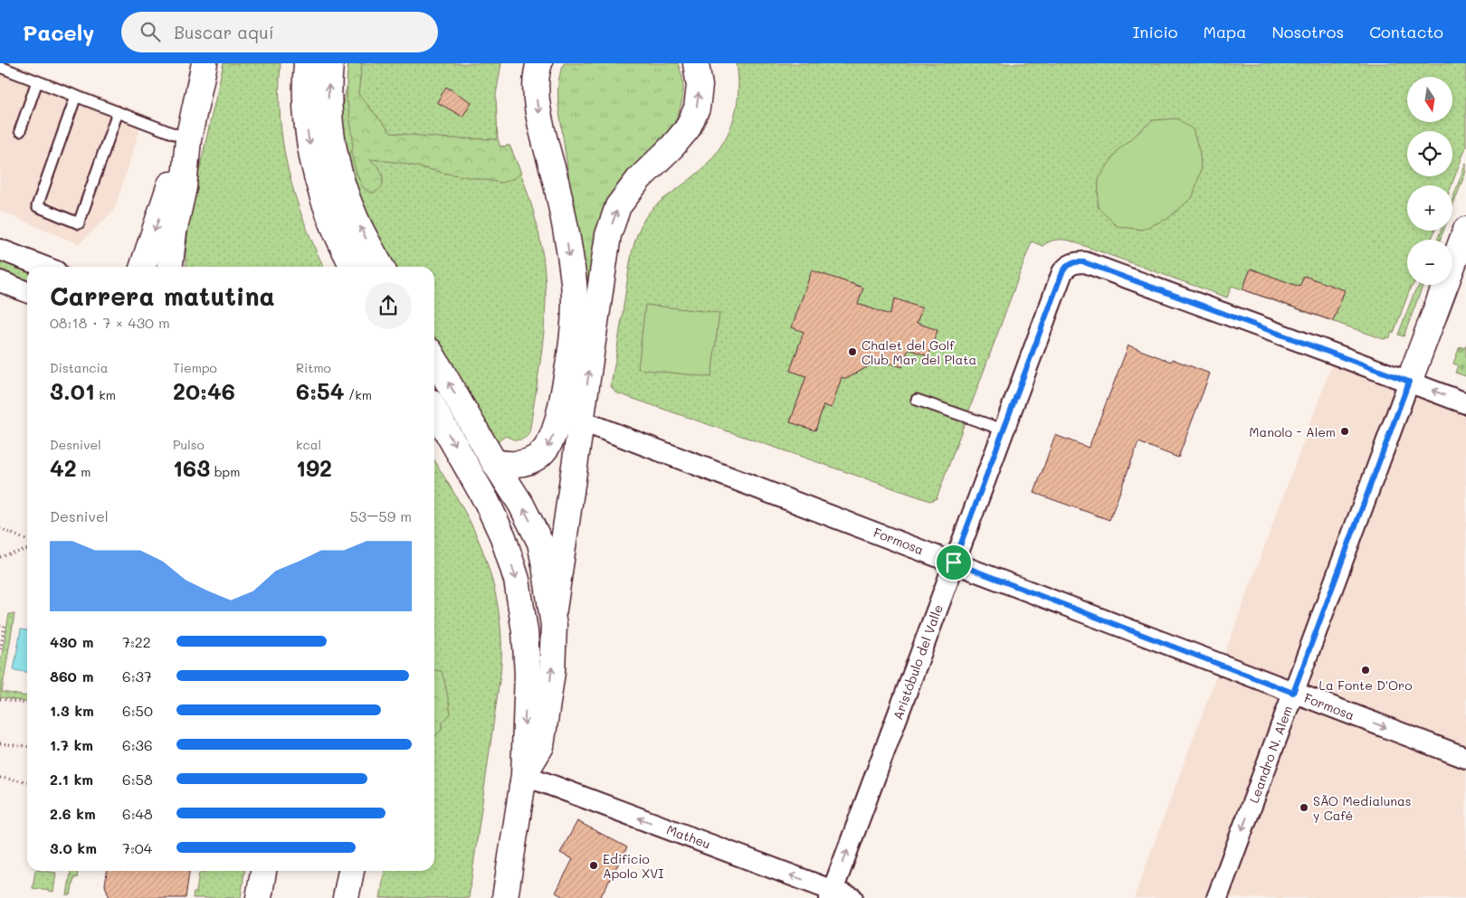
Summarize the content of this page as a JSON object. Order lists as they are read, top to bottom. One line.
{"streets":{"main road":["Leandro N. Alem"],"street":["Formosa","Aristóbulo del Valle","Matheu"]},"crossings":[["Formosa","Aristóbulo del Valle"],["Formosa","Leandro N. Alem"],["Aristóbulo del Valle","Leandro N. Alem"],["Aristóbulo del Valle","Matheu"]],"one_way":["Matheu"],"places":["Chalet del Golf Club Mar del Plata","Manolo - Alem","La Fonte D'Oro","SÃO Medialunas y Café","Edificio Apolo XVI"],"north":"bottom","page":{"header":"Pacely","search":"Buscar aquí","nav":["Inicio","Mapa","Nosotros","Contacto"],"map_buttons":["+","−"],"heading":["Carrera matutina","08:18 · 7 × 430 m"],"stats":[["Distancia","3.01 km"],["Tiempo","20:46"],["Ritmo","6:54 /km"],["Desnivel","42 m"],["Pulso","163 bpm"],["kcal","192"]],"chart":["Desnivel","53–59 m"],"list":[{"name":"430 m","note":"7:22"},{"name":"860 m","note":"6:37"},{"name":"1.3 km","note":"6:50"},{"name":"1.7 km","note":"6:36"},{"name":"2.1 km","note":"6:58"},{"name":"2.6 km","note":"6:48"},{"name":"3.0 km","note":"7:04"}]}}
